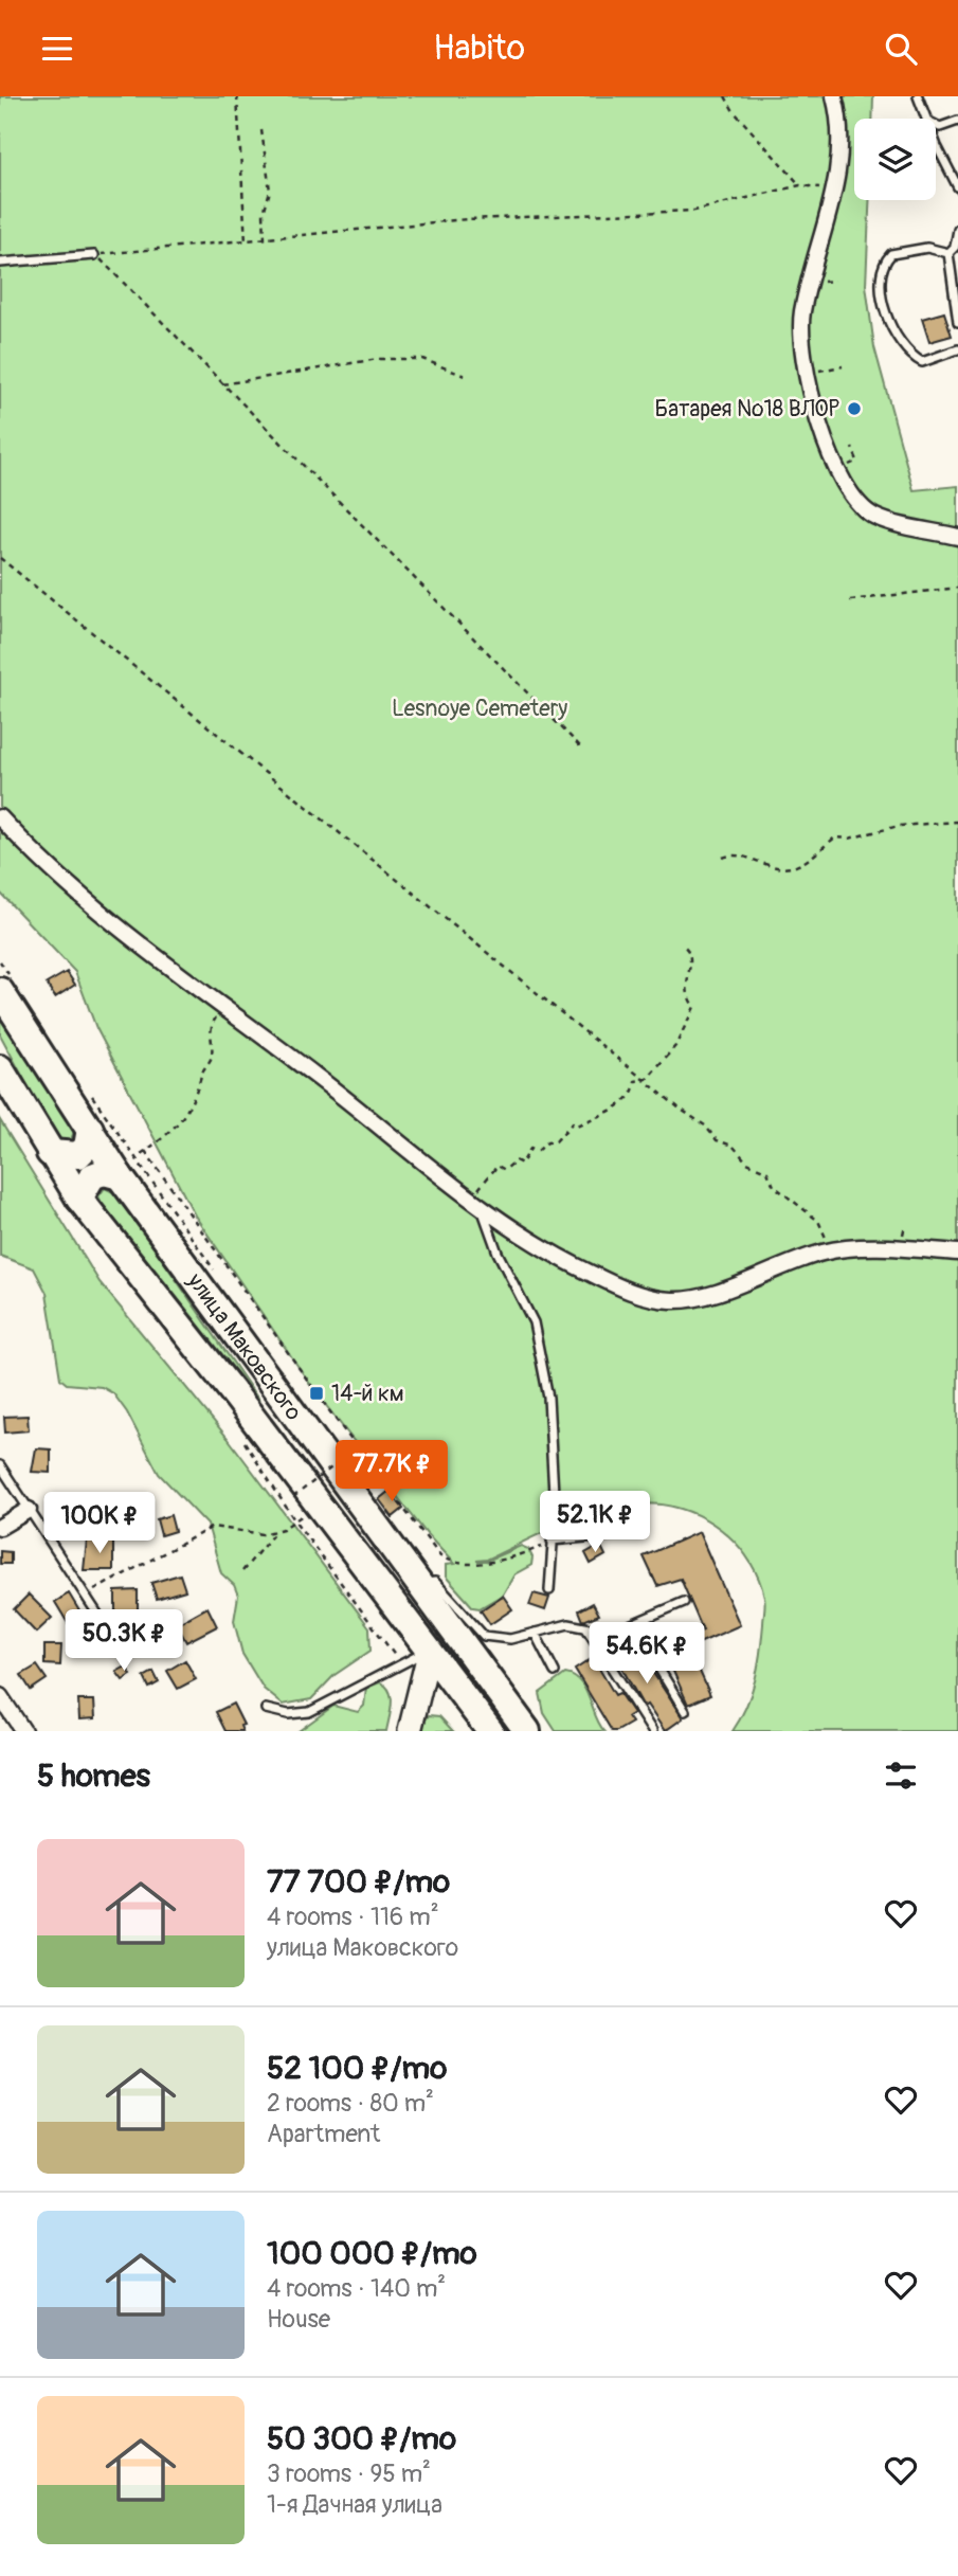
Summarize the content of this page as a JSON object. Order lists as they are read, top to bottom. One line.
{"streets":{"highway":["улица Маковского"]},"parks":["Lesnoye Cemetery"],"places":{"other":["Батарея №18 ВЛОР"],"transit":["14-й км"]},"page":{"header":"Habito","price":["77.7K ₽","52.1K ₽","100K ₽","50.3K ₽","54.6K ₽"],"heading":"5 homes","list":[{"name":"77 700 ₽/mo","note":"4 rooms · 116 m² · улица Маковского"},{"name":"52 100 ₽/mo","note":"2 rooms · 80 m² · Apartment"},{"name":"100 000 ₽/mo","note":"4 rooms · 140 m² · House"},{"name":"50 300 ₽/mo","note":"3 rooms · 95 m² · 1-я Дачная улица"}]}}
